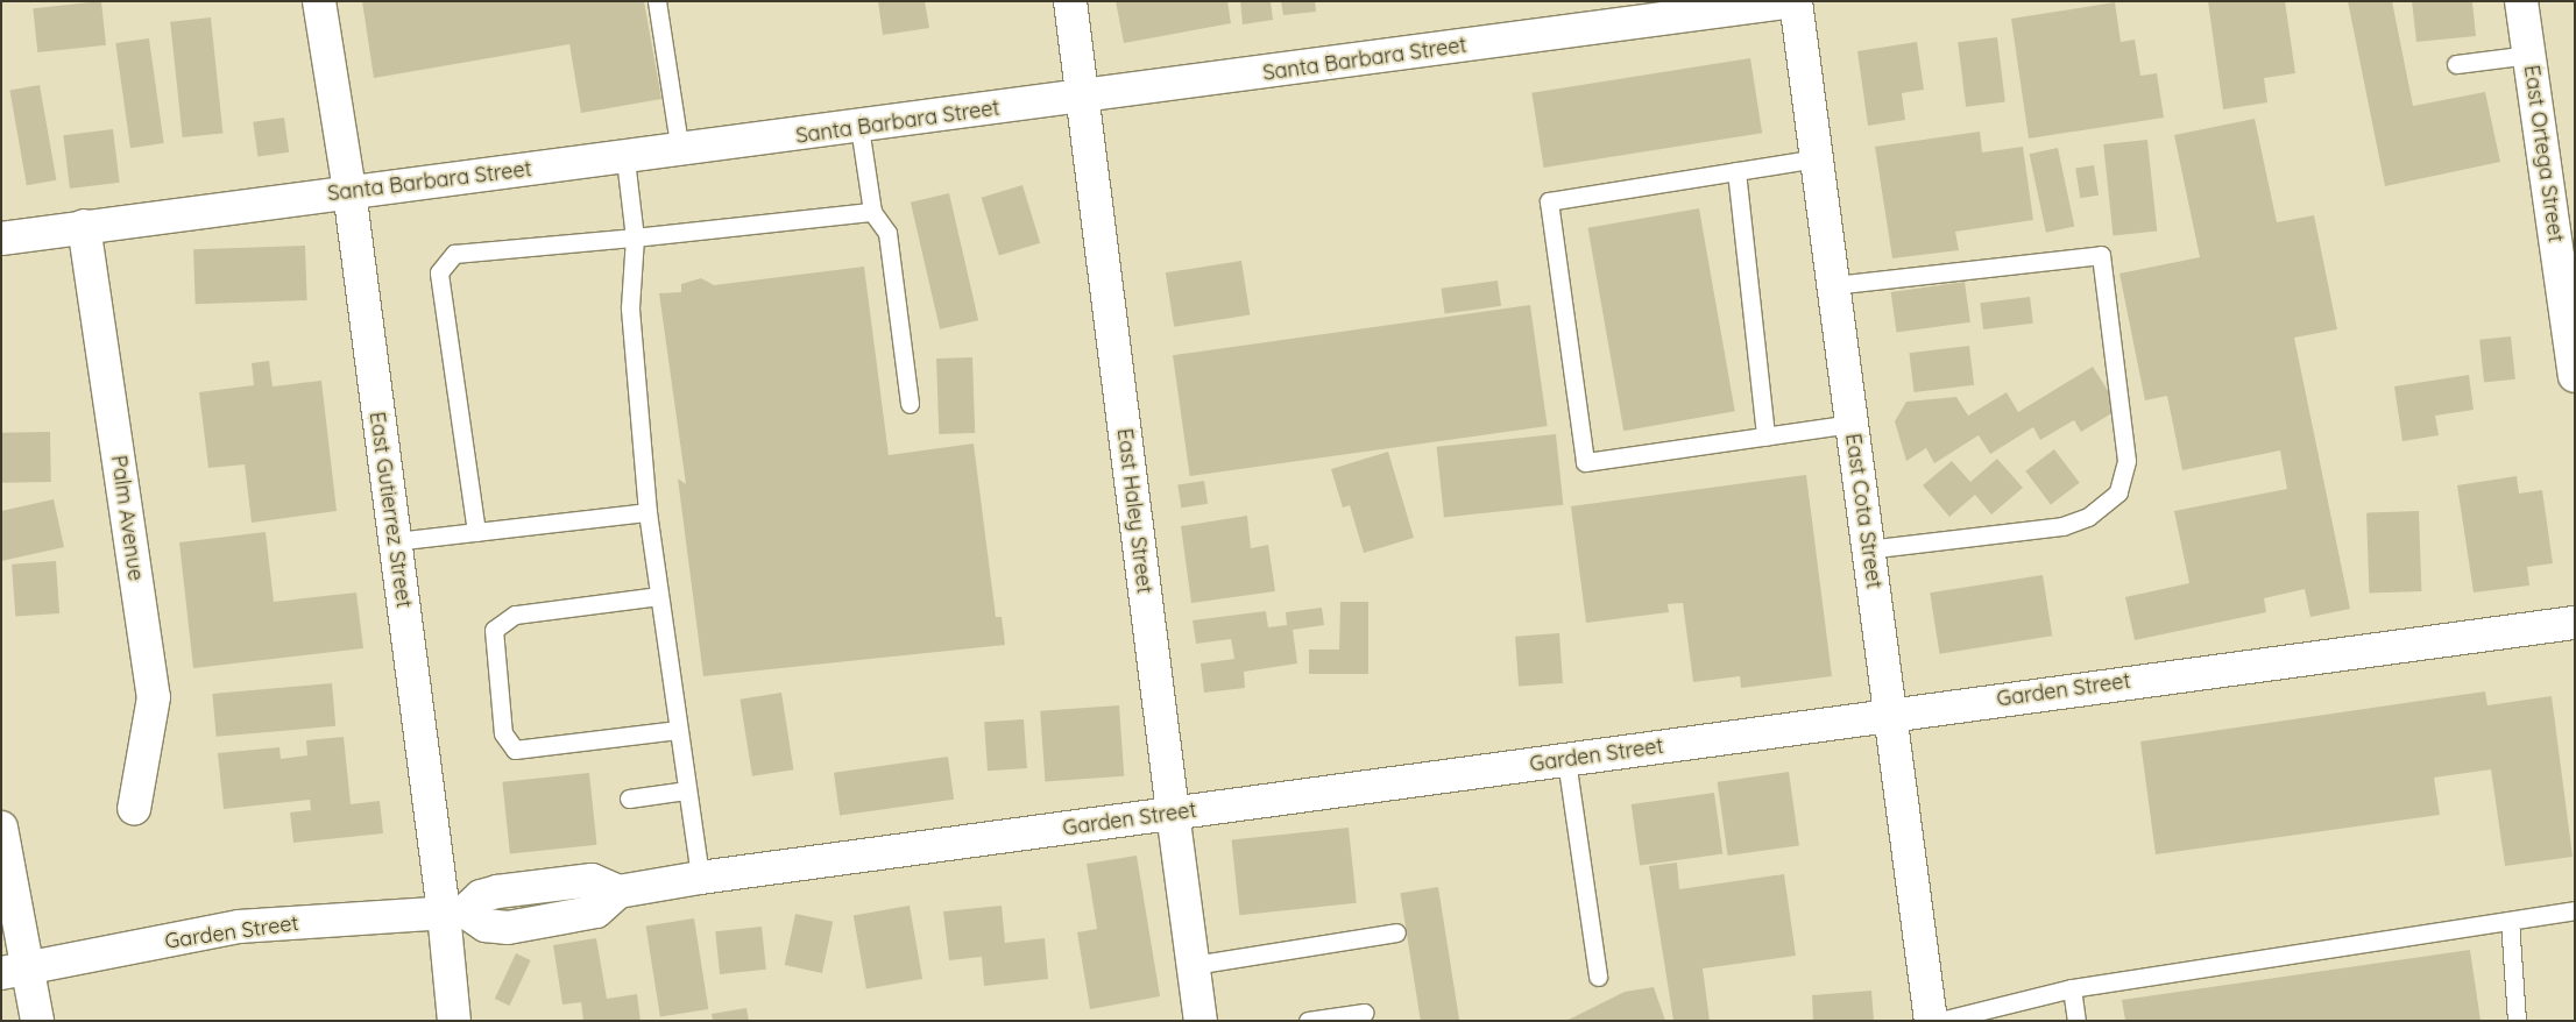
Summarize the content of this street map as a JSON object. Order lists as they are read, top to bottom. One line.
{"streets":{"main road":["Santa Barbara Street","East Ortega Street","East Gutierrez Street","East Haley Street","East Cota Street","Palm Avenue","Garden Street"]},"crossings":[["Santa Barbara Street","East Gutierrez Street"],["Santa Barbara Street","East Haley Street"],["Santa Barbara Street","East Cota Street"],["Santa Barbara Street","Palm Avenue"],["East Gutierrez Street","Garden Street"],["East Haley Street","Garden Street"],["East Cota Street","Garden Street"]]}
